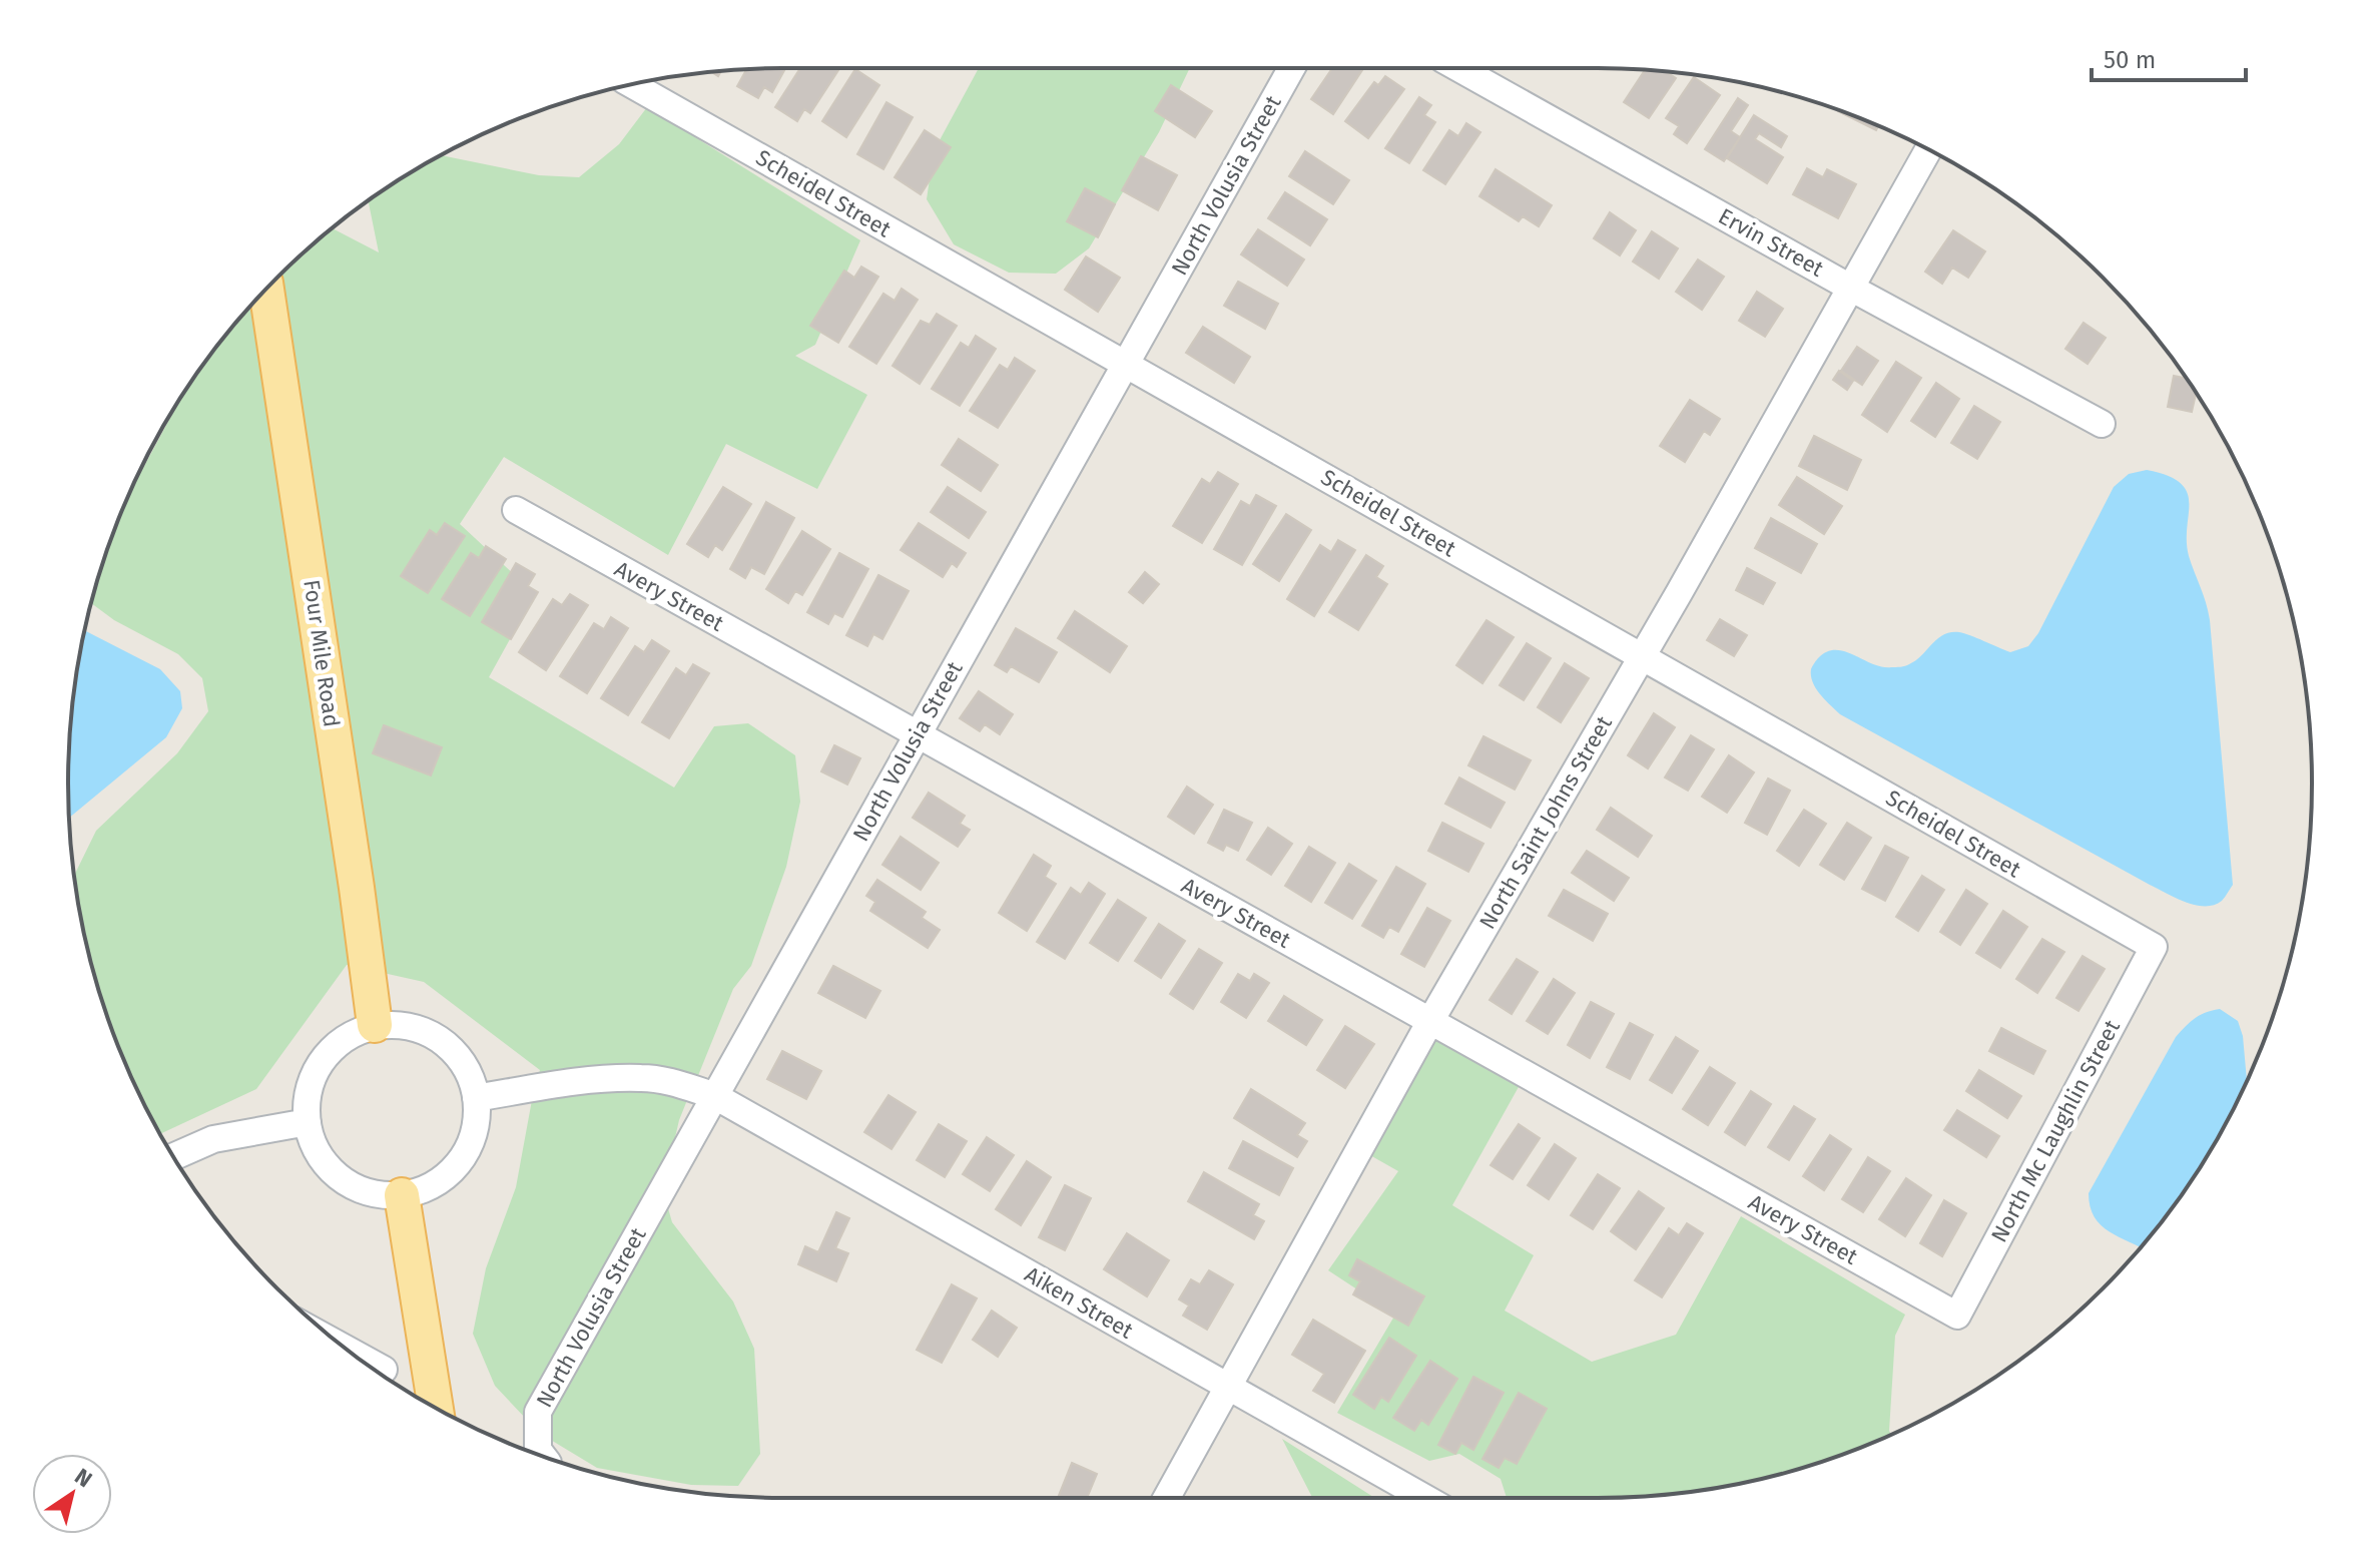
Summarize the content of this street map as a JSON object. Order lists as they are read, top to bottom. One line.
{"streets":{"main road":["Four Mile Road"],"street":["North Volusia Street","Scheidel Street","Ervin Street","Avery Street","North Saint Johns Street","North Mc Laughlin Street","Aiken Street"]},"crossings":[["North Volusia Street","Scheidel Street"],["North Volusia Street","Avery Street"],["North Volusia Street","Aiken Street"],["Scheidel Street","North Saint Johns Street"],["Scheidel Street","North Mc Laughlin Street"],["Ervin Street","North Saint Johns Street"],["Avery Street","North Saint Johns Street"],["Avery Street","North Mc Laughlin Street"],["Four Mile Road","Aiken Street"],["North Saint Johns Street","Aiken Street"]],"scale_bar":"50 m","north":"top right"}
